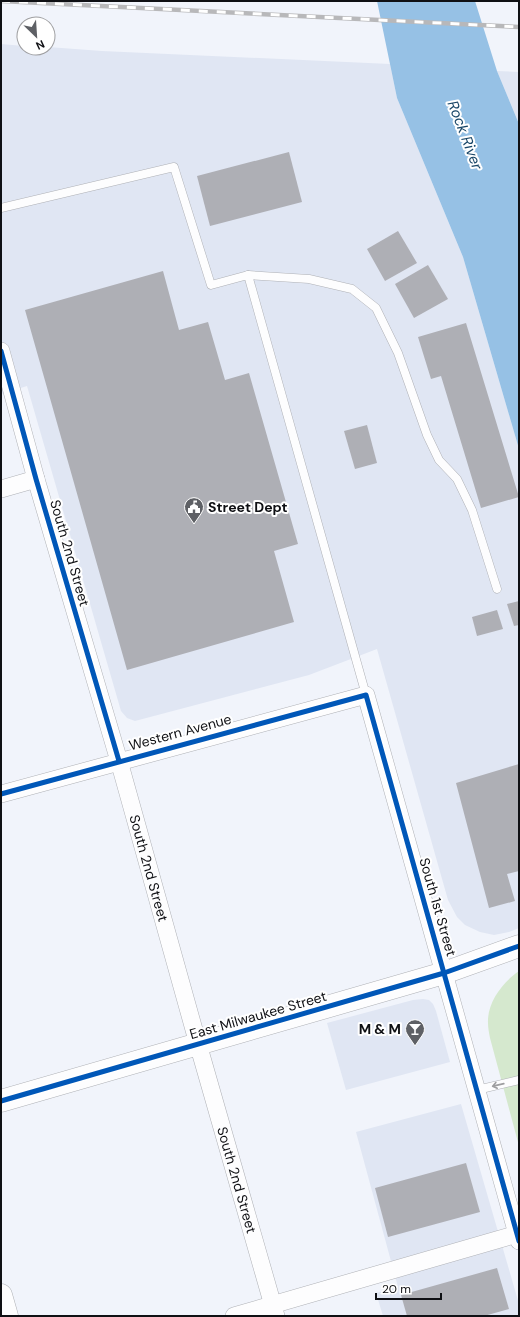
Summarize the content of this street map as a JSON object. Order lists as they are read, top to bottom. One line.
{"streets":{"street":["South 2nd Street","Western Avenue","South 1st Street","East Milwaukee Street"]},"crossings":[["South 2nd Street","Western Avenue"],["South 2nd Street","East Milwaukee Street"],["Western Avenue","South 1st Street"],["South 1st Street","East Milwaukee Street"]],"water":["Rock River"],"places":{"public building":["Street Dept"],"bar":["M & M"]},"scale_bar":"20 m","north":"bottom right"}
